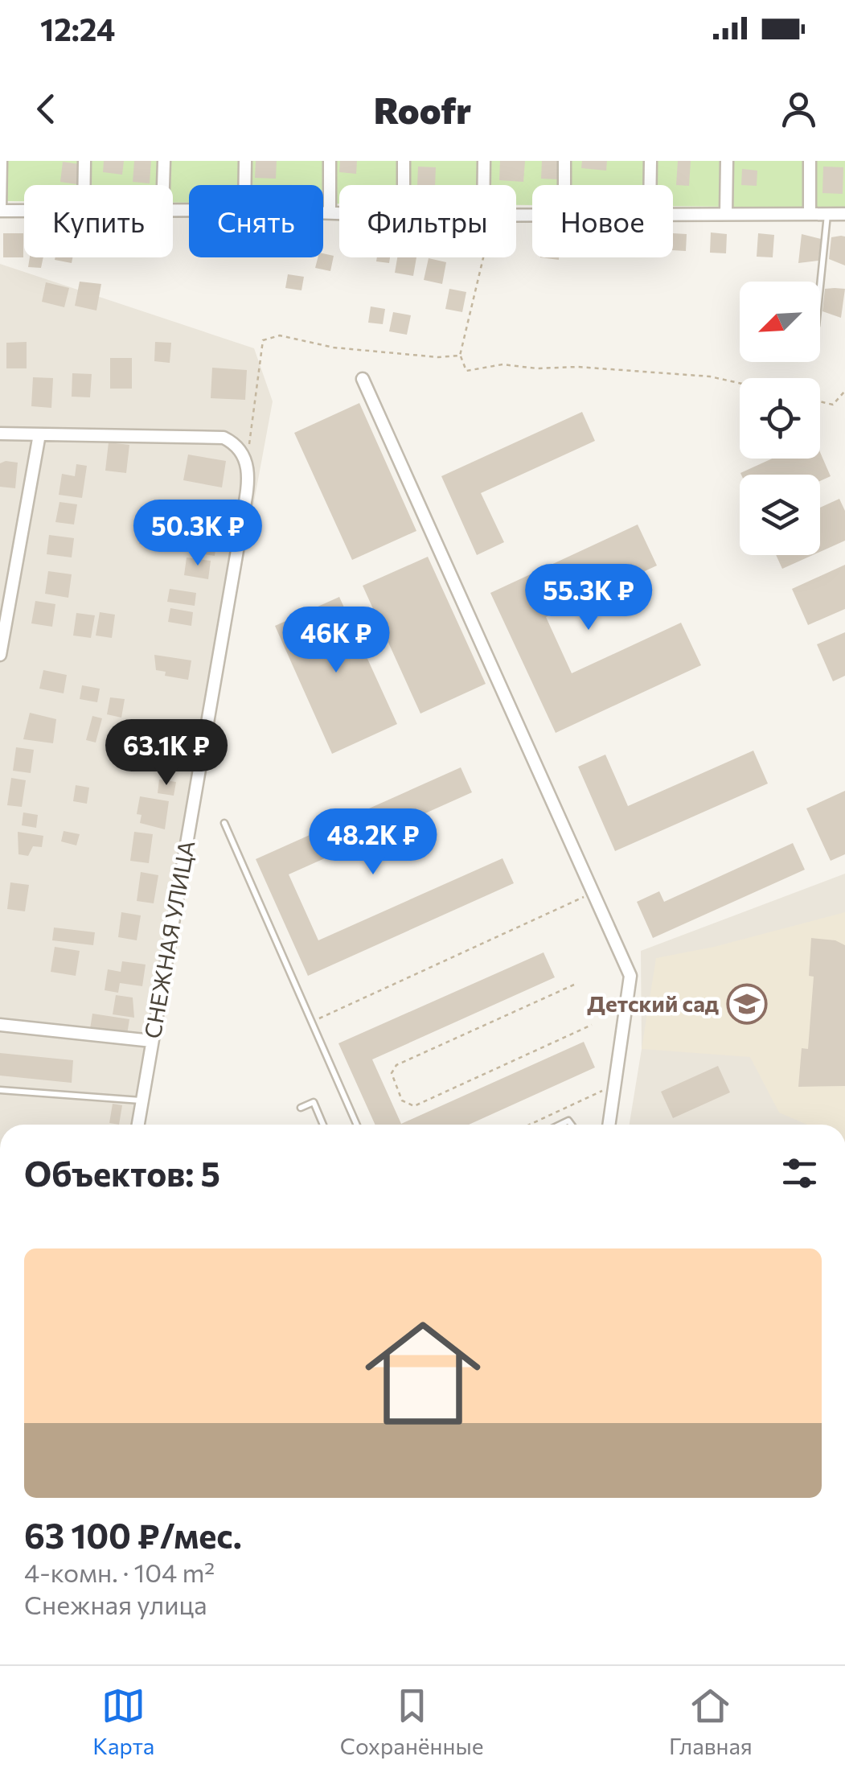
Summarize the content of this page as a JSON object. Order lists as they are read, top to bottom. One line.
{"streets":{"street":["СНЕЖНАЯ УЛИЦА"]},"places":{"school or university":["Детский сад"]},"north":"bottom left","page":{"status":"12:24","header":"Roofr","chip":["Купить","Снять","Фильтры","Новое"],"price":["50.3K ₽","55.3K ₽","46K ₽","63.1K ₽","48.2K ₽"],"heading":"Объектов: 5","list":[{"name":"63 100 ₽/мес.","note":"4-комн. · 104 m² · Снежная улица"}],"tabs":["Карта","Сохранённые","Главная"]}}
